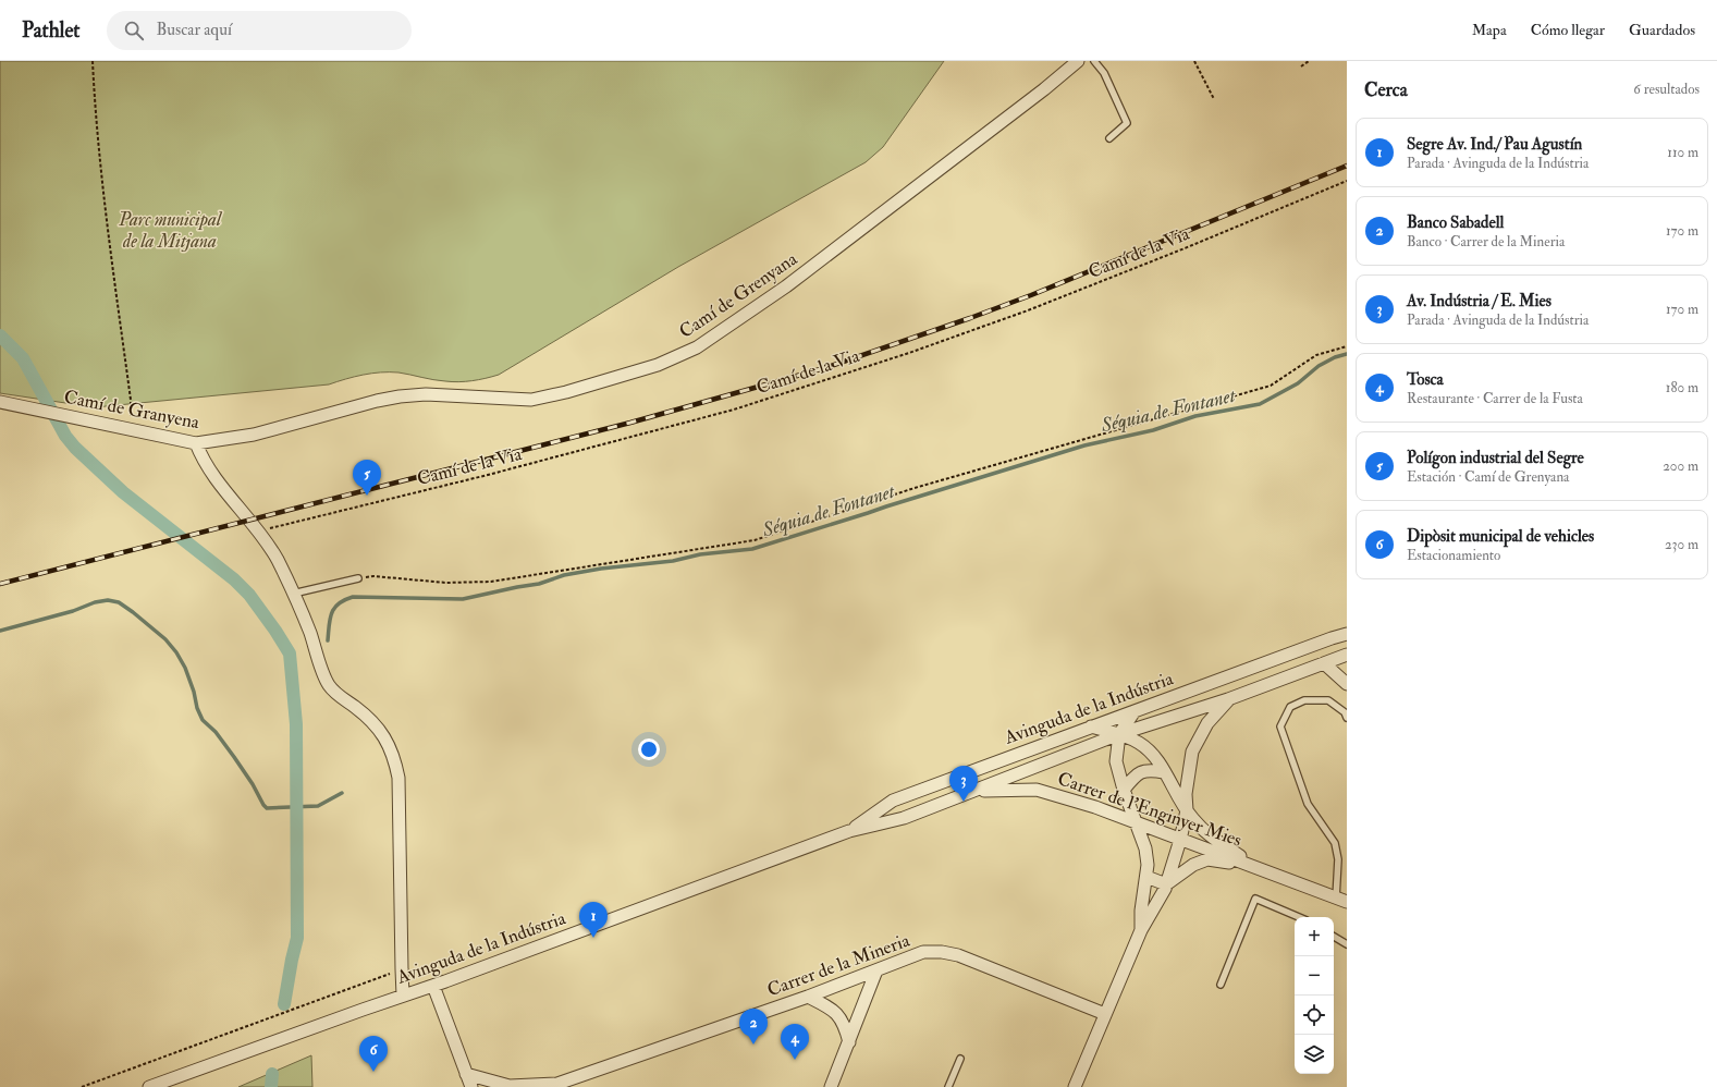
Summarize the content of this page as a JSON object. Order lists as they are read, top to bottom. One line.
{"streets":{"street":["Camí de Grenyana","Camí de Granyena","Avinguda de la Indústria","Carrer de l'Enginyer Mies","Carrer de la Mineria"],"path":["Camí de la Via"]},"crossings":[["Camí de Grenyana","Camí de Granyena"],["Avinguda de la Indústria","Carrer de l'Enginyer Mies"]],"water":["Séquia de Fontanet"],"parks":["Parc municipal de la Mitjana"],"page":{"header":"Pathlet","search":"Buscar aquí","nav":["Mapa","Cómo llegar","Guardados"],"heading":["Cerca","6 resultados"],"list":[{"mark":"1","name":"Segre Av. Ind./ Pau Agustín","note":"Parada · Avinguda de la Indústria","value":"110 m"},{"mark":"2","name":"Banco Sabadell","note":"Banco · Carrer de la Mineria","value":"170 m"},{"mark":"3","name":"Av. Indústria / E. Mies","note":"Parada · Avinguda de la Indústria","value":"170 m"},{"mark":"4","name":"Tosca","note":"Restaurante · Carrer de la Fusta","value":"180 m"},{"mark":"5","name":"Polígon industrial del Segre","note":"Estación · Camí de Grenyana","value":"200 m"},{"mark":"6","name":"Dipòsit municipal de vehicles","note":"Estacionamiento","value":"230 m"}],"pins":["5","3","1","2","4","6"],"map_buttons":["+","−"]}}
